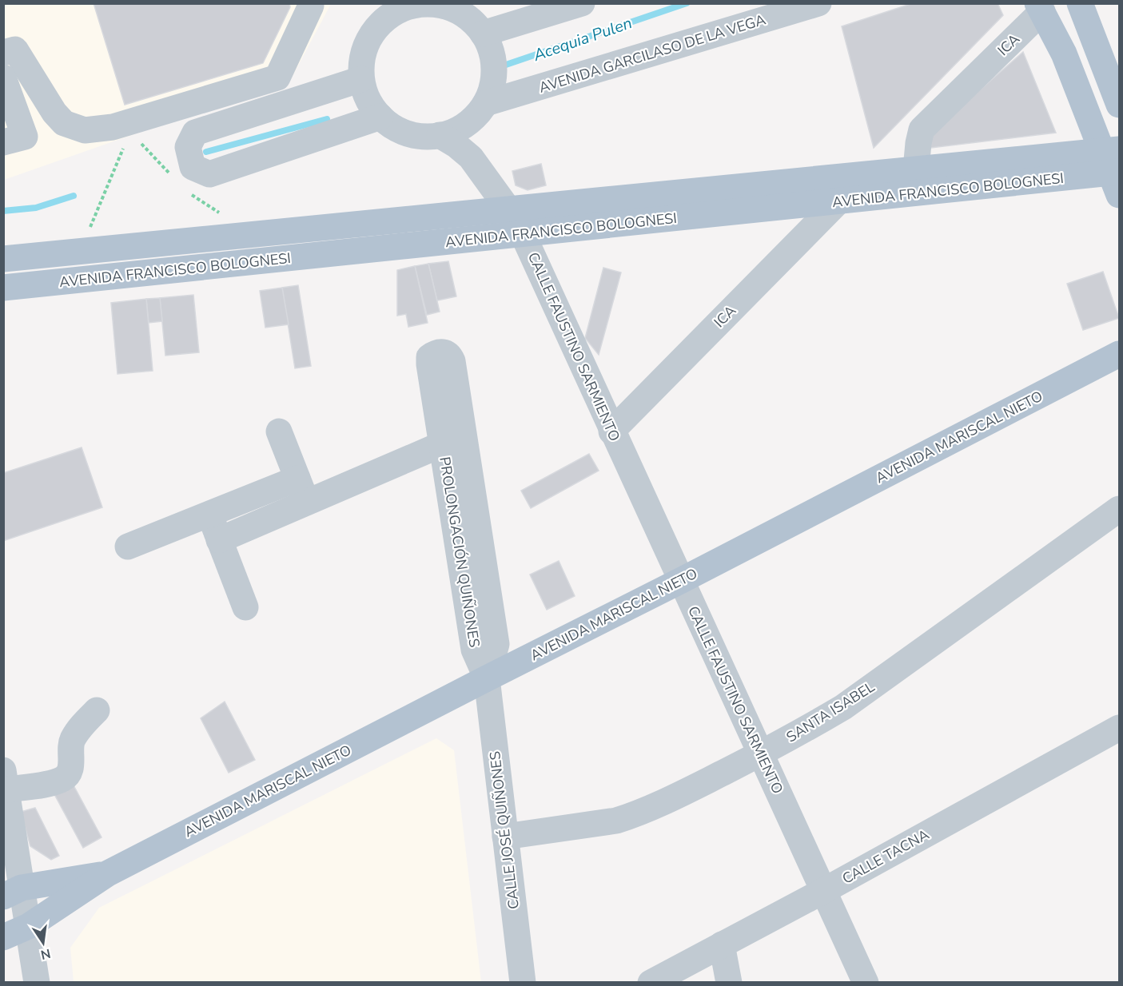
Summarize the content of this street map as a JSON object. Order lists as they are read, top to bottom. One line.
{"streets":{"main road":["AVENIDA FRANCISCO BOLOGNESI","AVENIDA MARISCAL NIETO"],"street":["ICA","AVENIDA GARCILASO DE LA VEGA","CALLE FAUSTINO SARMIENTO","PROLONGACIÓN QUIÑONES","SANTA ISABEL","CALLE JOSÉ QUIÑONES","CALLE TACNA"]},"crossings":[["ICA","AVENIDA FRANCISCO BOLOGNESI"],["ICA","CALLE FAUSTINO SARMIENTO"],["AVENIDA GARCILASO DE LA VEGA","CALLE FAUSTINO SARMIENTO"],["AVENIDA FRANCISCO BOLOGNESI","CALLE FAUSTINO SARMIENTO"],["CALLE FAUSTINO SARMIENTO","AVENIDA MARISCAL NIETO"],["CALLE FAUSTINO SARMIENTO","SANTA ISABEL"],["CALLE FAUSTINO SARMIENTO","CALLE TACNA"],["AVENIDA MARISCAL NIETO","PROLONGACIÓN QUIÑONES"],["AVENIDA MARISCAL NIETO","CALLE JOSÉ QUIÑONES"],["PROLONGACIÓN QUIÑONES","CALLE JOSÉ QUIÑONES"],["SANTA ISABEL","CALLE JOSÉ QUIÑONES"]],"water":["Acequia Pulen"],"north":"bottom"}
